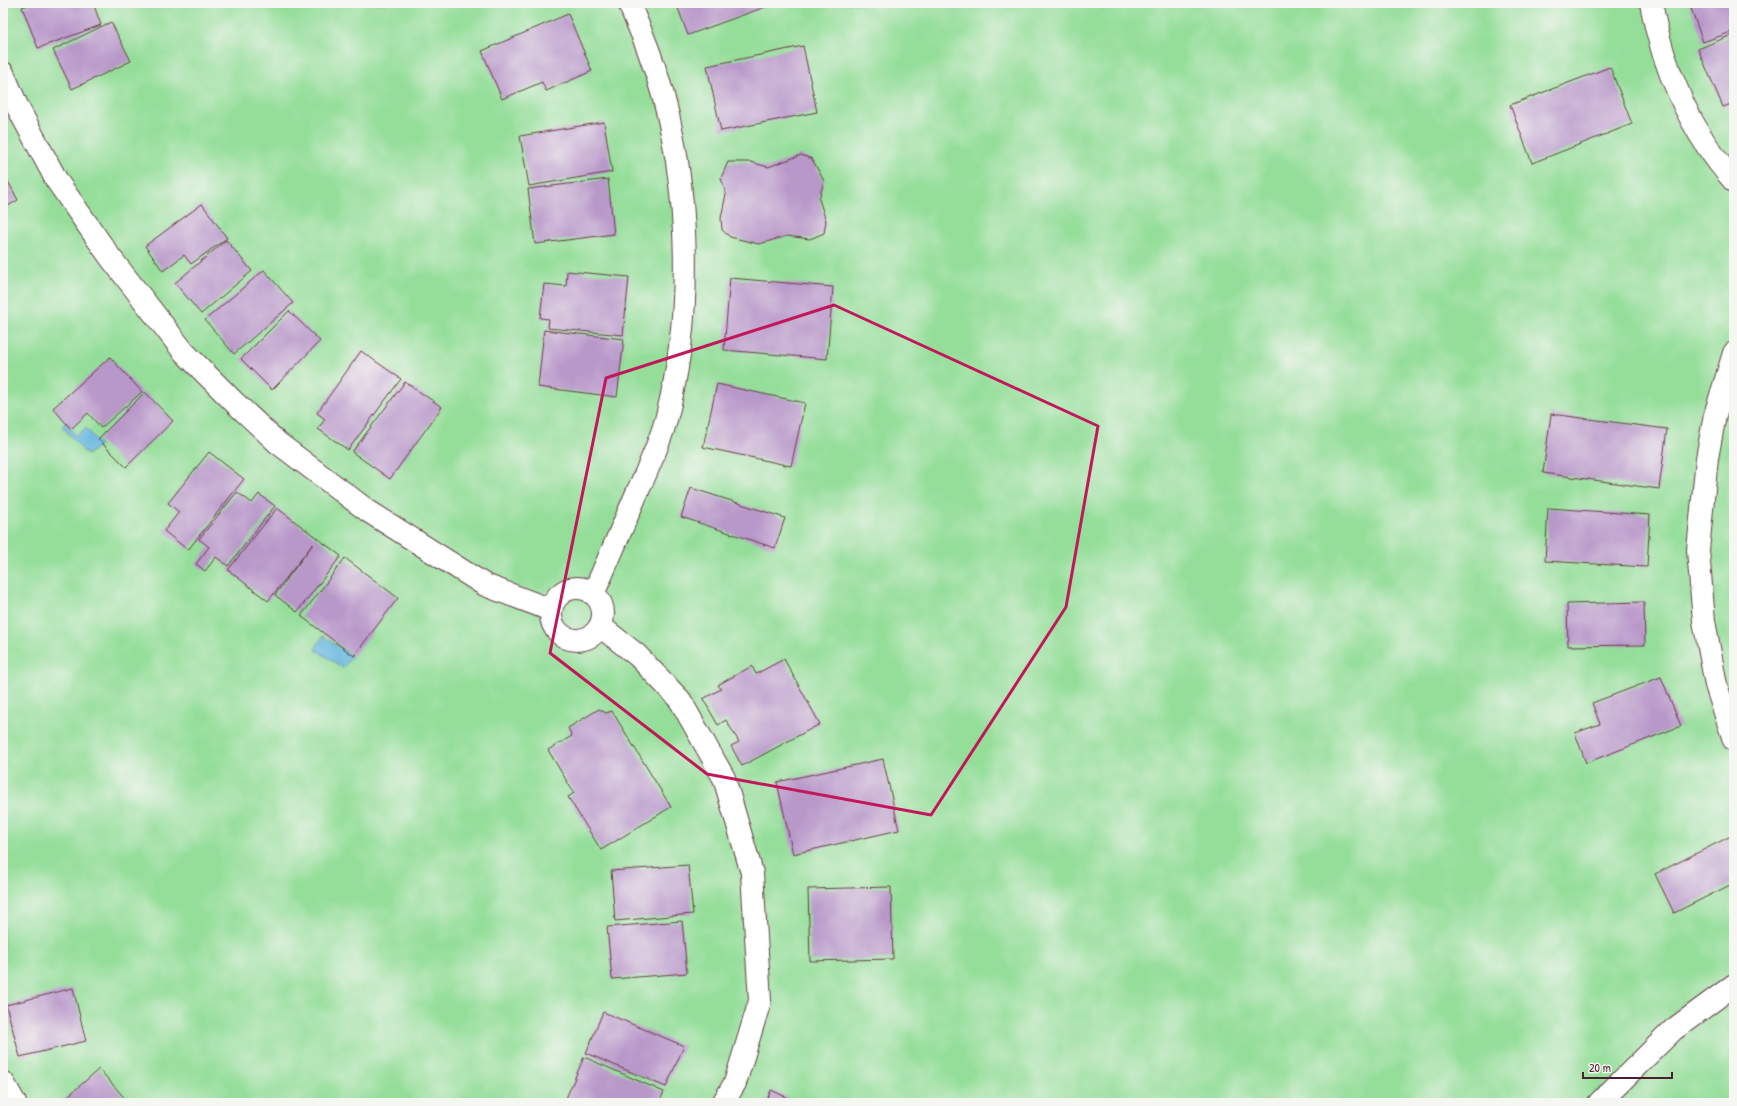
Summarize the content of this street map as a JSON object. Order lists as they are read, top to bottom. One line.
{"scale_bar":"20 m"}
